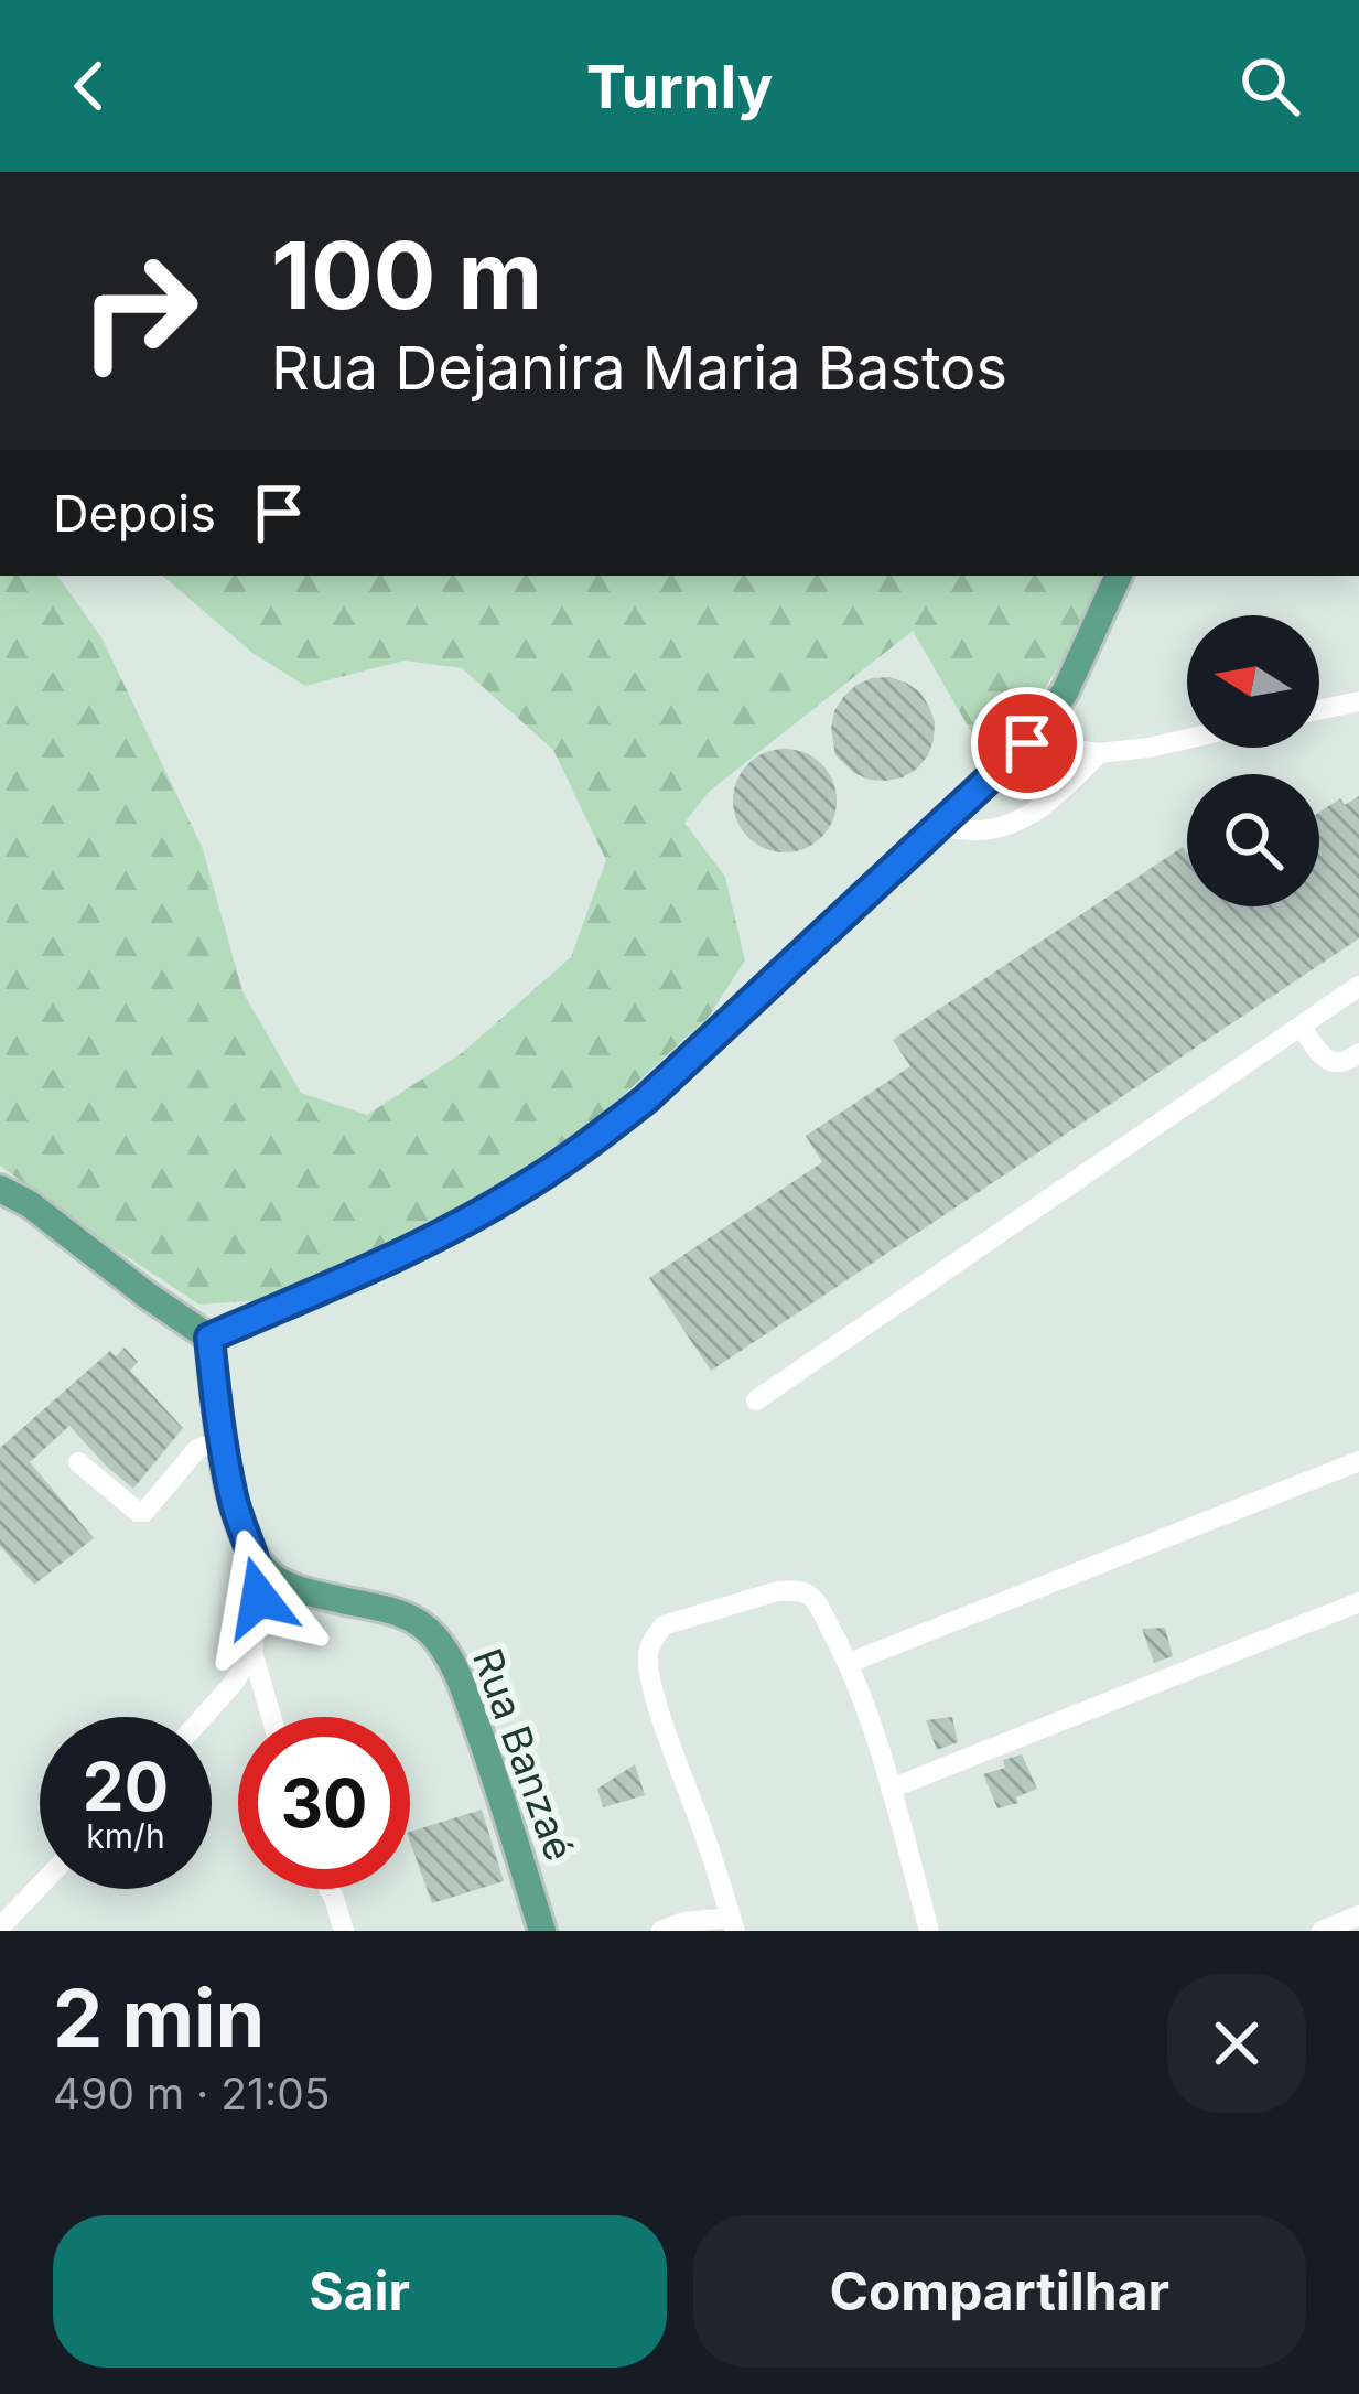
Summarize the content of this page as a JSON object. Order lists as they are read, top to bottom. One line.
{"streets":{"main road":["Rua Banzaé"]},"north":"left","page":{"header":"Turnly","turn":["100 m","Rua Dejanira Maria Bastos"],"then":"Depois","speed":"20 km/h","limit":"30","heading":["2 min","490 m · 21:05"],"buttons":["Sair","Compartilhar"]}}
